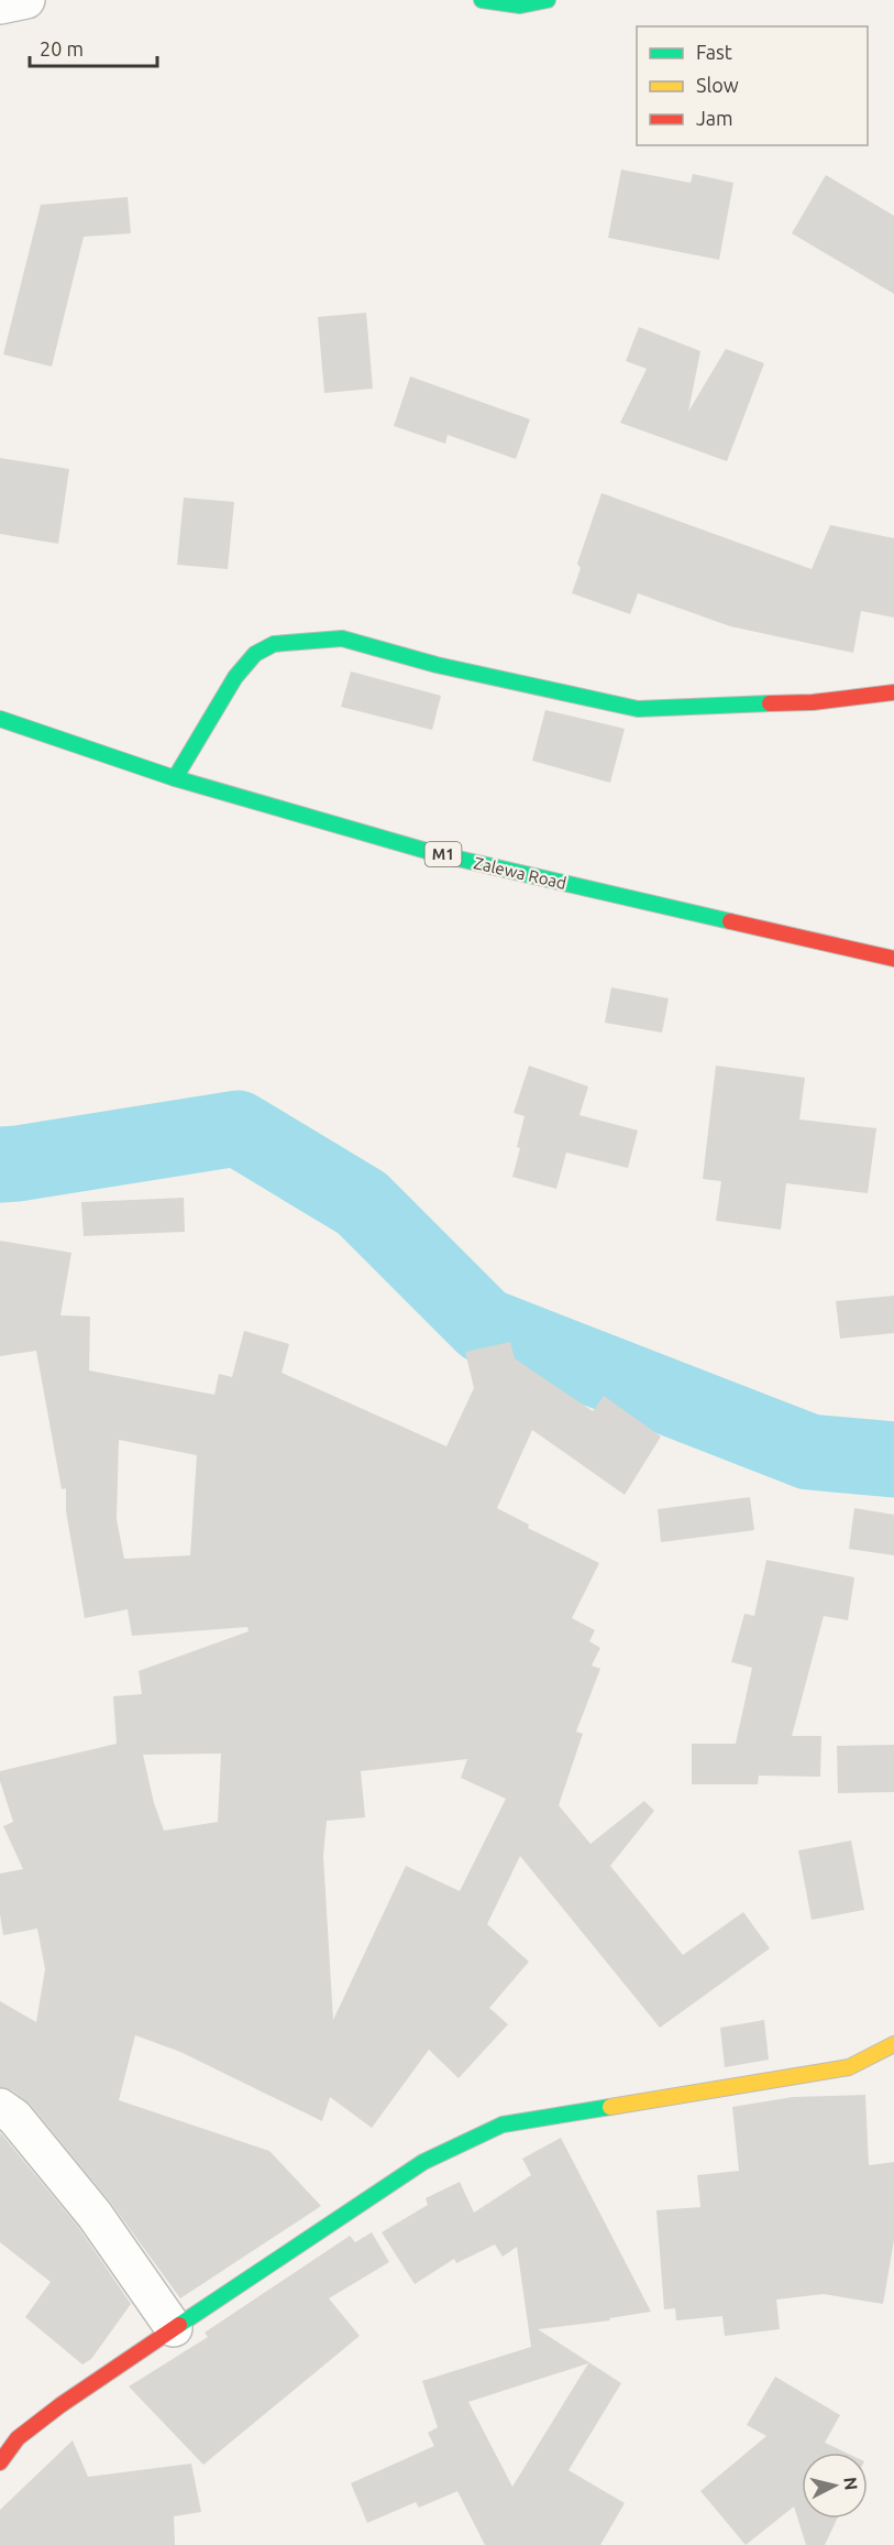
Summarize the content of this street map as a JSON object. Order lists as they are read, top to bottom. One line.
{"streets":{"main road":["M1","Zalewa Road"]},"legend":["Fast","Slow","Jam"],"scale_bar":"20 m","north":"right"}
